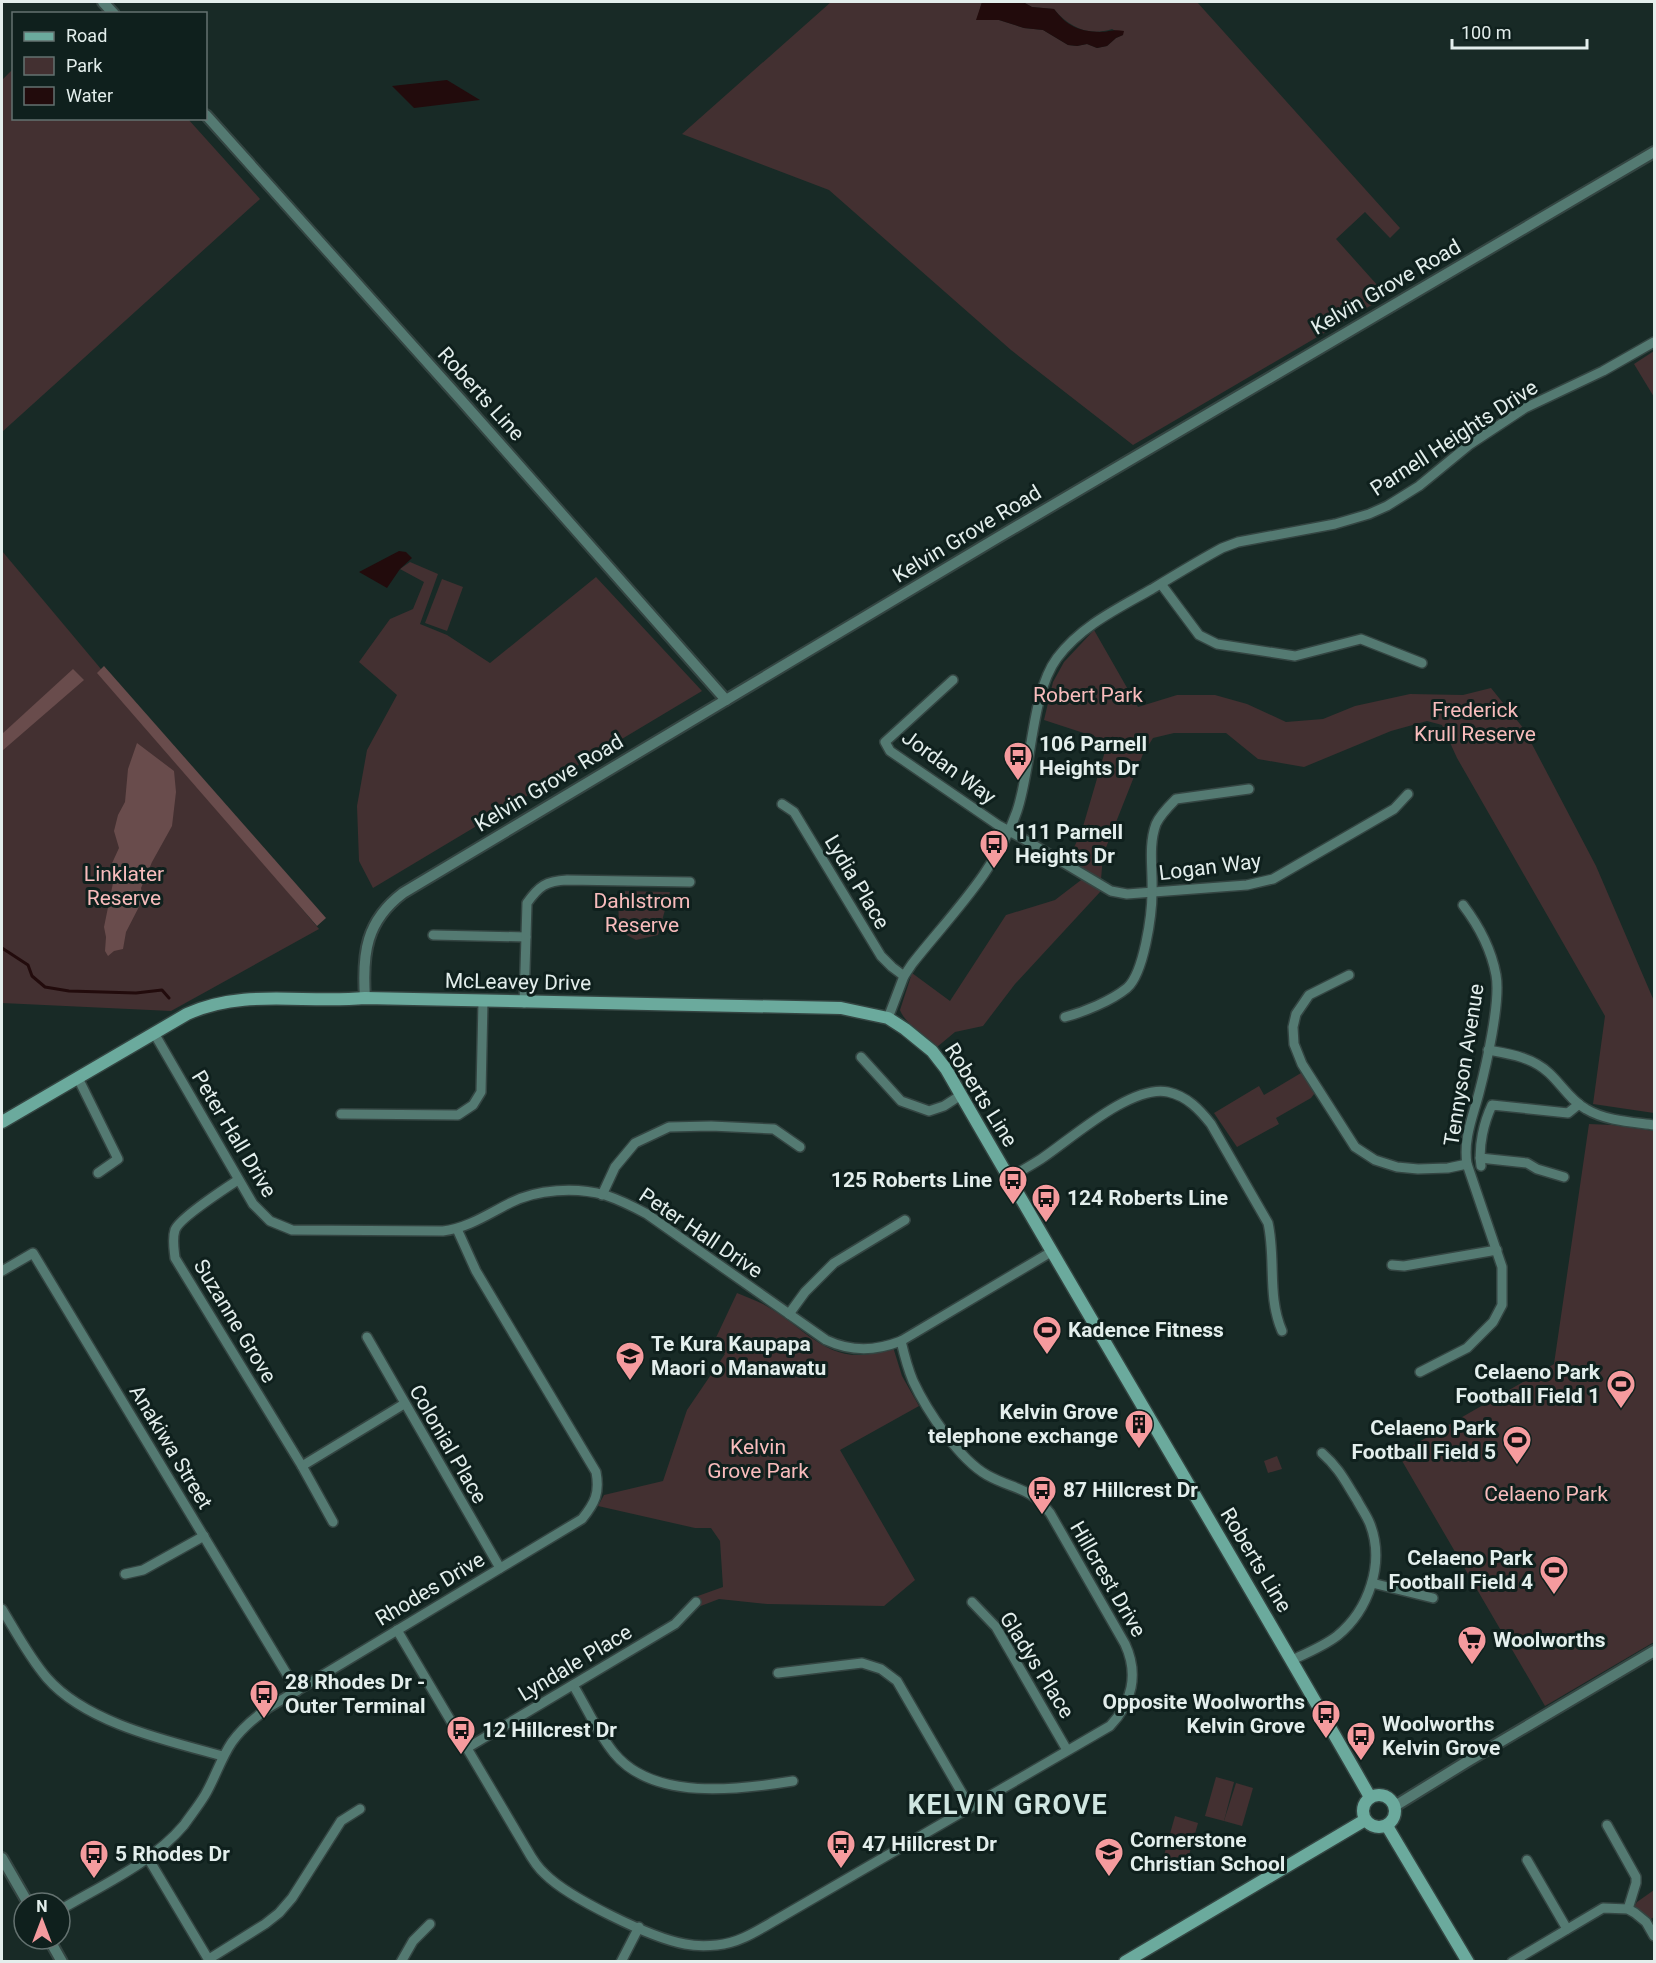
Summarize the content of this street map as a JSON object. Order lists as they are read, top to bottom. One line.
{"streets":{"main road":["Roberts Line","McLeavey Drive"],"street":["Kelvin Grove Road","Parnell Heights Drive","Jordan Way","Logan Way","Lydia Place","Tennyson Avenue","Peter Hall Drive","Suzanne Grove","Colonial Place","Anakiwa Street","Hillcrest Drive","Rhodes Drive","Lyndale Place","Gladys Place"]},"crossings":[["Kelvin Grove Road","Roberts Line"],["Kelvin Grove Road","McLeavey Drive"],["Roberts Line","Parnell Heights Drive"],["Roberts Line","McLeavey Drive"],["Roberts Line","Peter Hall Drive"],["Parnell Heights Drive","Jordan Way"],["Parnell Heights Drive","Logan Way"],["Parnell Heights Drive","Lydia Place"],["Parnell Heights Drive","McLeavey Drive"],["Jordan Way","Logan Way"],["McLeavey Drive","Peter Hall Drive"],["Peter Hall Drive","Suzanne Grove"],["Peter Hall Drive","Hillcrest Drive"],["Peter Hall Drive","Rhodes Drive"],["Colonial Place","Rhodes Drive"],["Anakiwa Street","Rhodes Drive"],["Hillcrest Drive","Rhodes Drive"],["Hillcrest Drive","Lyndale Place"],["Hillcrest Drive","Gladys Place"]],"districts":["KELVIN GROVE"],"parks":["Robert Park","Frederick Krull Reserve","Linklater Reserve","Dahlstrom Reserve","Kelvin Grove Park","Celaeno Park"],"places":{"bus stop":["106 Parnell Heights Dr","111 Parnell Heights Dr","125 Roberts Line","124 Roberts Line","87 Hillcrest Dr","28 Rhodes Dr - Outer Terminal","Opposite Woolworths Kelvin Grove","12 Hillcrest Dr","Woolworths Kelvin Grove","47 Hillcrest Dr","5 Rhodes Dr"],"sports":["Kadence Fitness","Celaeno Park Football Field 1","Celaeno Park Football Field 5","Celaeno Park Football Field 4"],"school or university":["Te Kura Kaupapa Maori o Manawatu","Cornerstone Christian School"],"building":["Kelvin Grove telephone exchange"],"supermarket":["Woolworths"]},"legend":["Road","Park","Water"],"scale_bar":"100 m","north":"top"}
